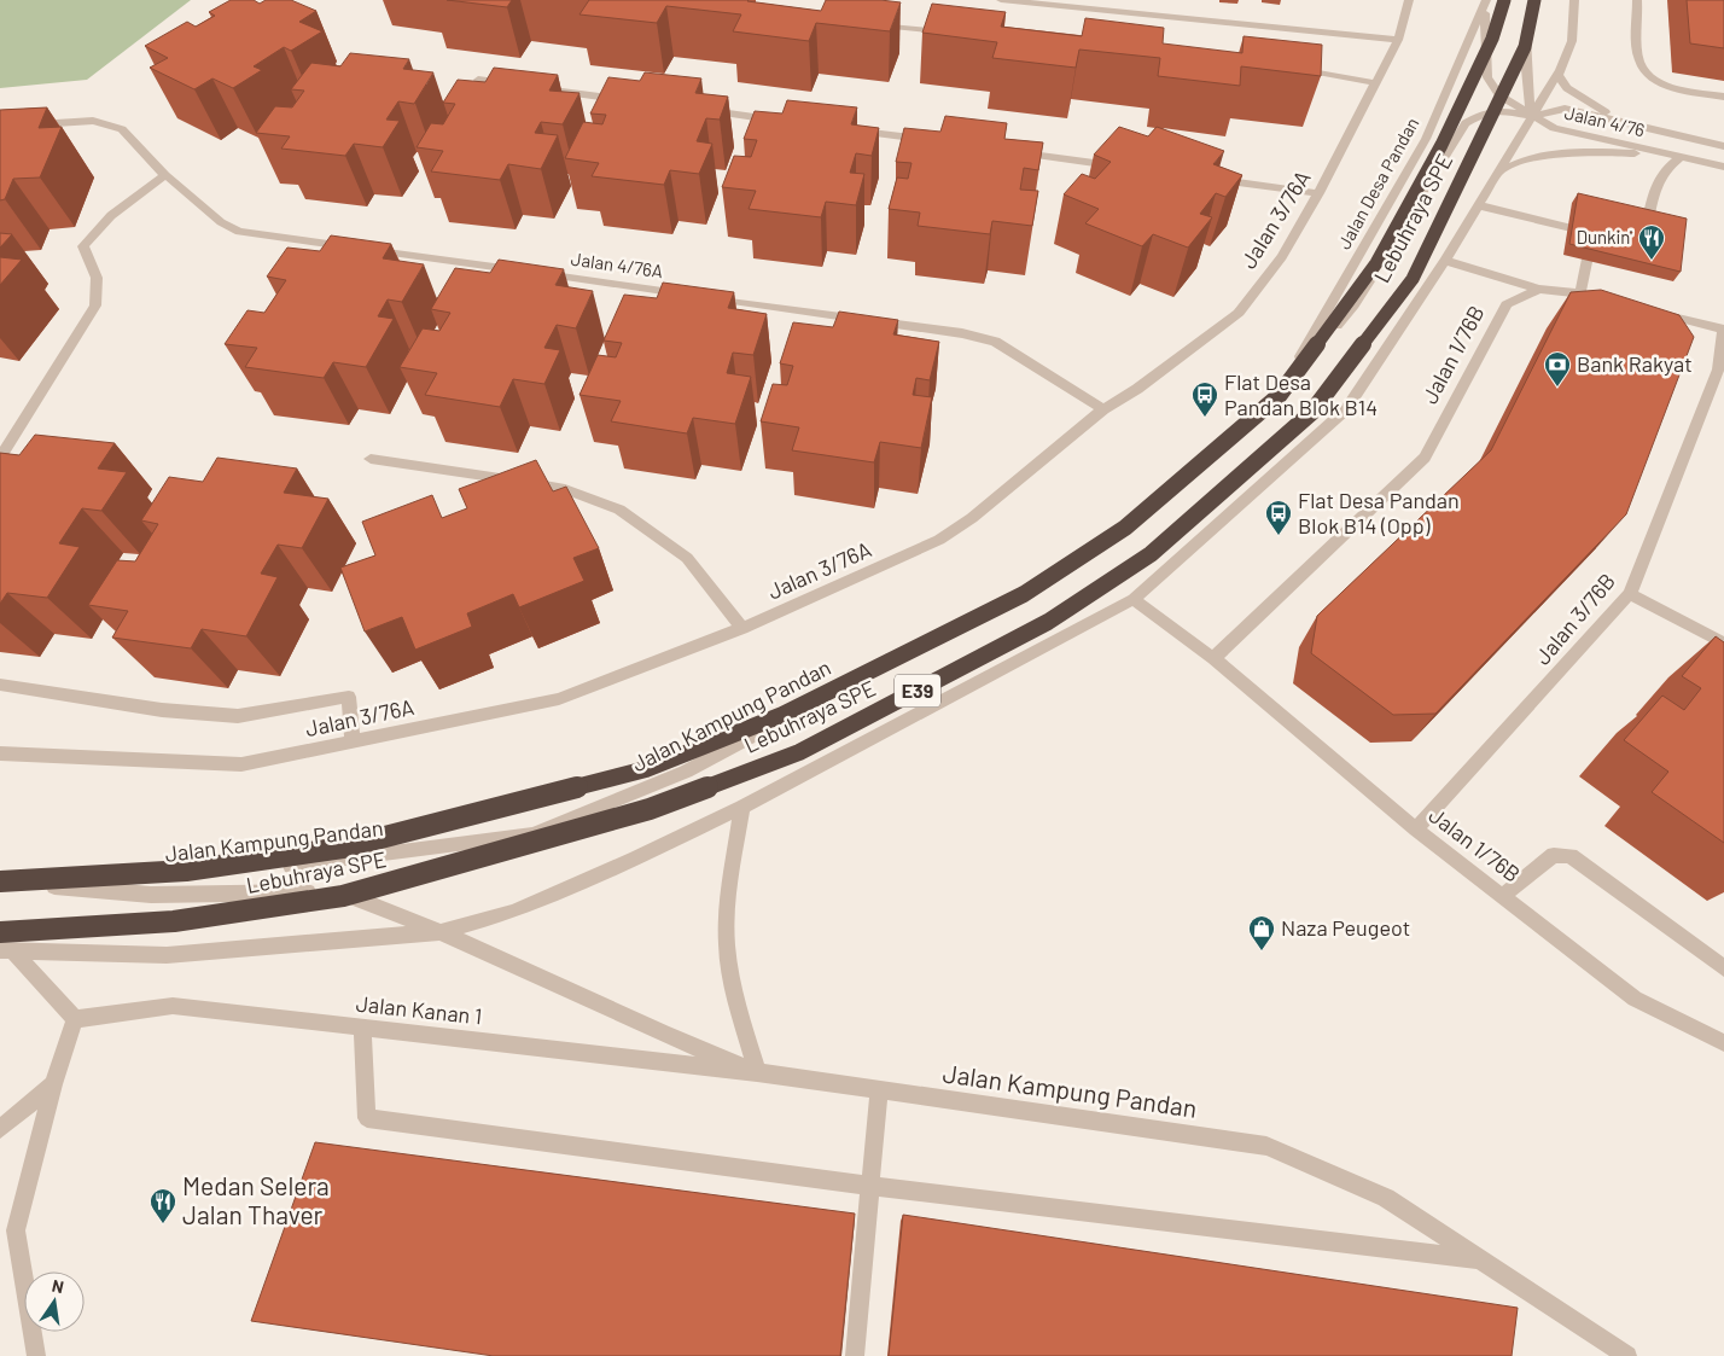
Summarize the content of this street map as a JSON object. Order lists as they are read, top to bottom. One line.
{"streets":{"highway":["Lebuhraya SPE","E39"],"street":["Jalan 4/76","Jalan Desa Pandan","Jalan 3/76A","Jalan 4/76A","Jalan 1/76B","Jalan 3/76B","Jalan Kampung Pandan","Jalan Kanan 1"]},"crossings":[["Jalan 4/76","Jalan Kampung Pandan"],["Jalan Desa Pandan","Jalan Kampung Pandan"],["Lebuhraya SPE","Jalan Kampung Pandan"],["Jalan 3/76A","Jalan 4/76A"],["Jalan 1/76B","Jalan 3/76B"],["Jalan 1/76B","Jalan Kampung Pandan"],["Jalan Kampung Pandan","Jalan Kanan 1"]],"places":{"restaurant":["Dunkin'","Medan Selera Jalan Thaver"],"bank":["Bank Rakyat"],"bus stop":["Flat Desa Pandan Blok B14","Flat Desa Pandan Blok B14 (Opp)"],"shop":["Naza Peugeot"]},"north":"top"}
